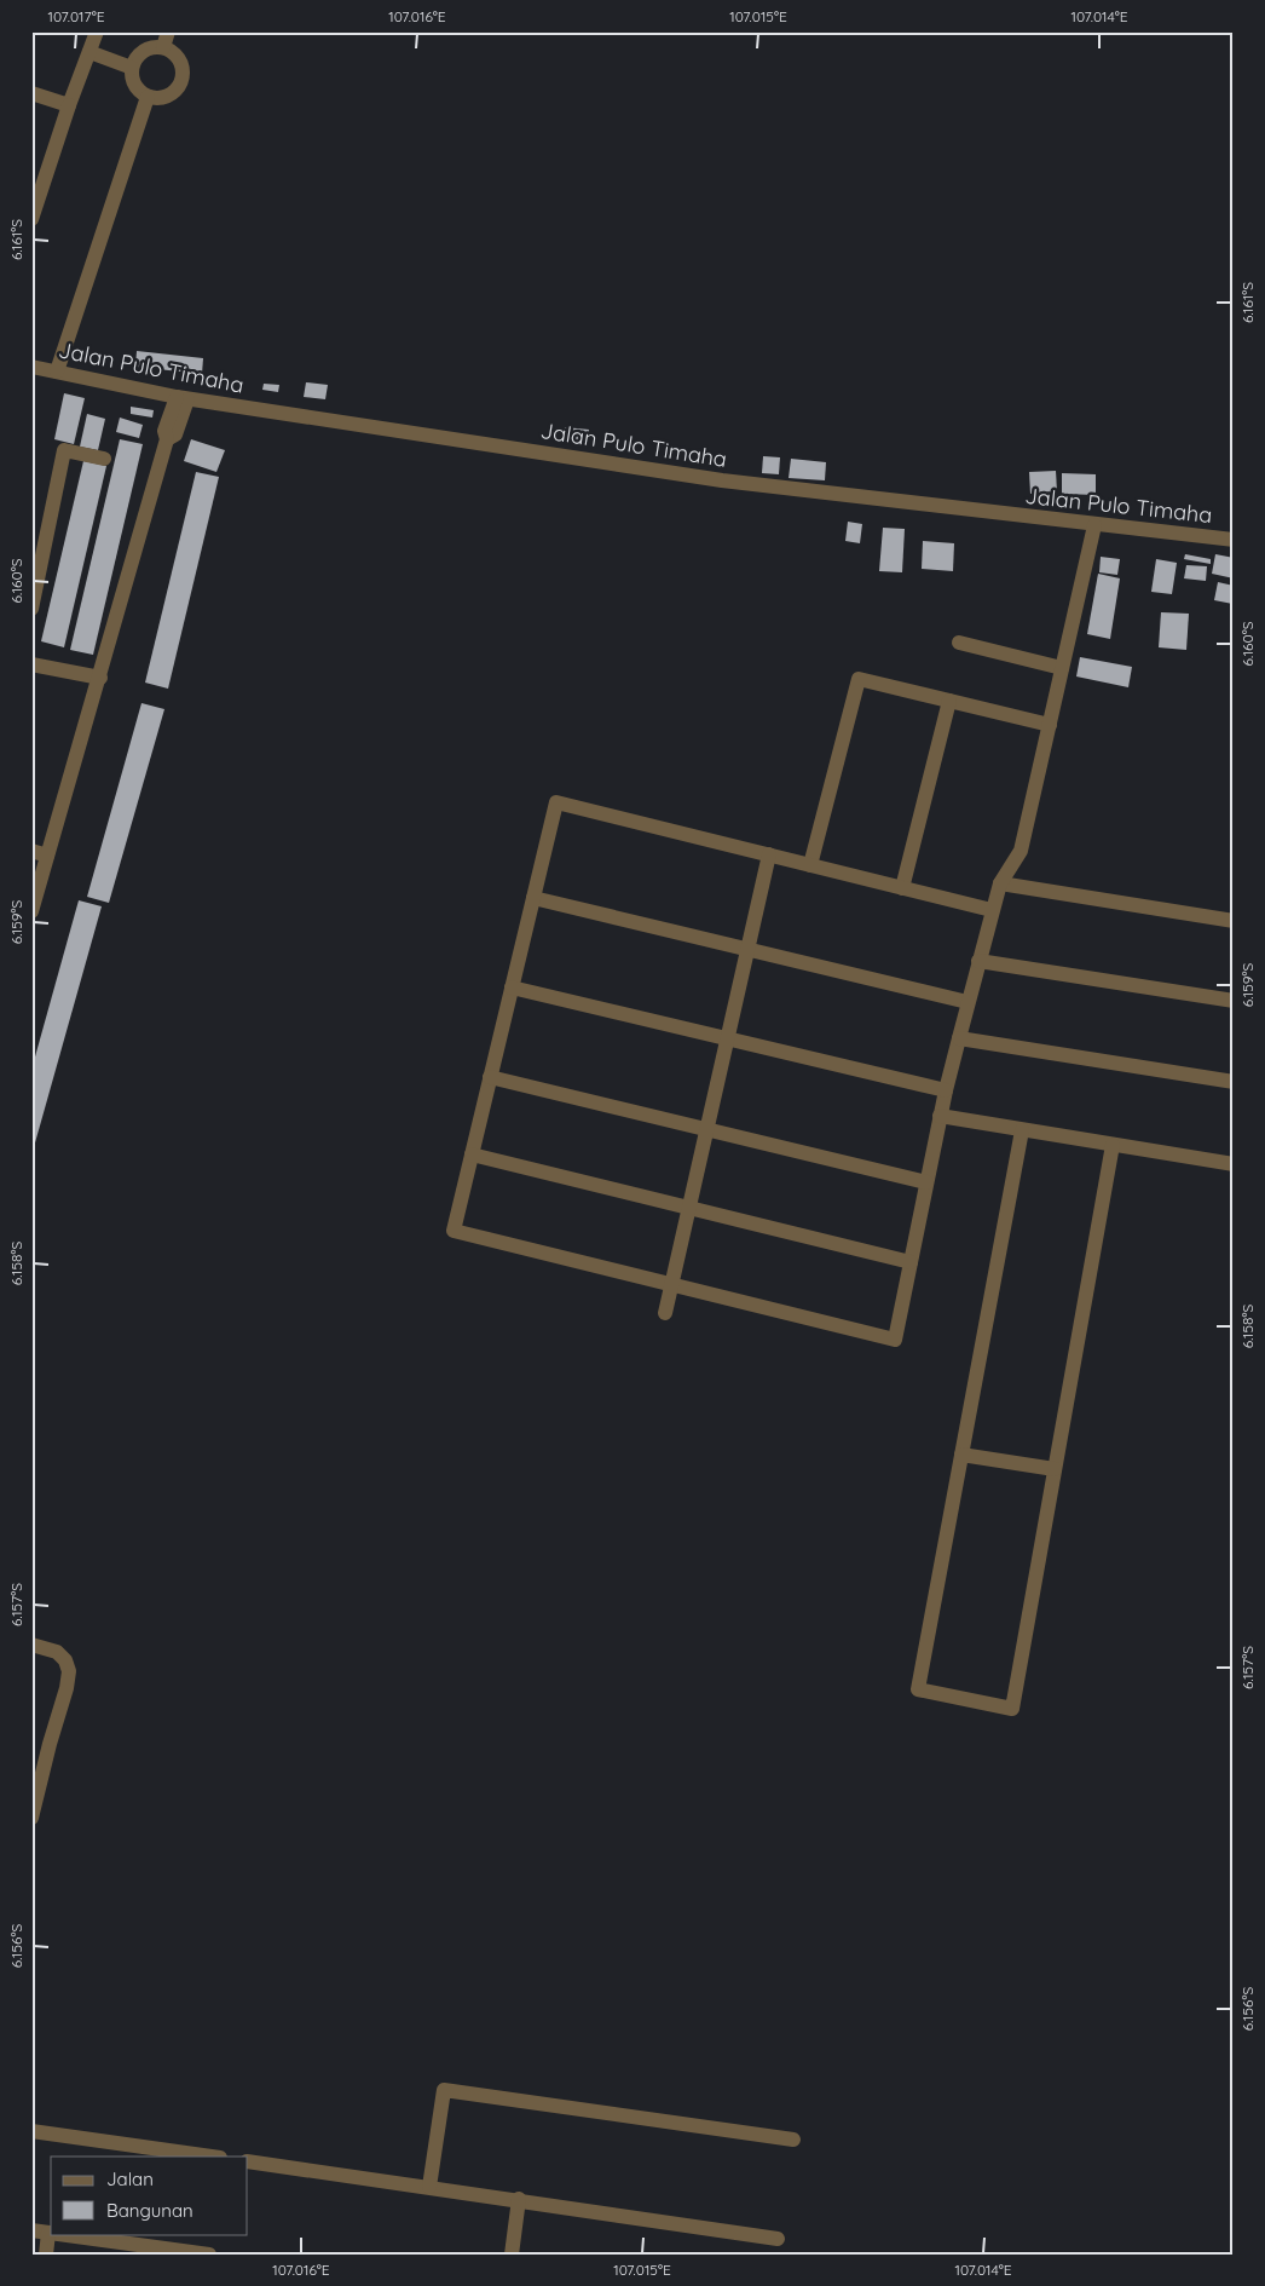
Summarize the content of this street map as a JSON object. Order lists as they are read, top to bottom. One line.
{"streets":{"street":["Jalan Pulo Timaha"]},"legend":["Jalan","Bangunan"],"coordinates":["107.017°E","107.016°E","107.015°E","107.014°E","6.161°S","6.160°S","6.159°S","6.158°S","6.157°S","6.156°S"]}
